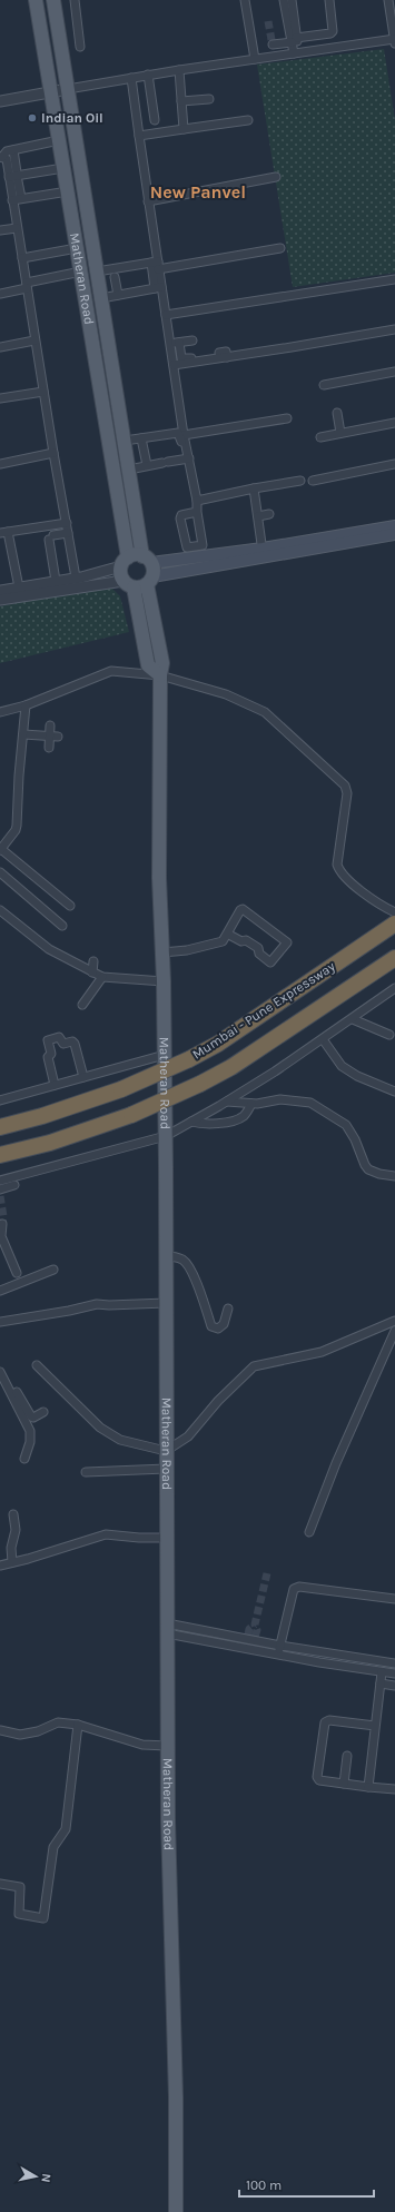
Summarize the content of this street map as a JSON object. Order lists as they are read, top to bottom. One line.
{"streets":{"highway":["Mumbai - Pune Expressway"],"main road":["Matheran Road"]},"districts":["New Panvel"],"places":["Indian Oil"],"scale_bar":"100 m","north":"right"}
